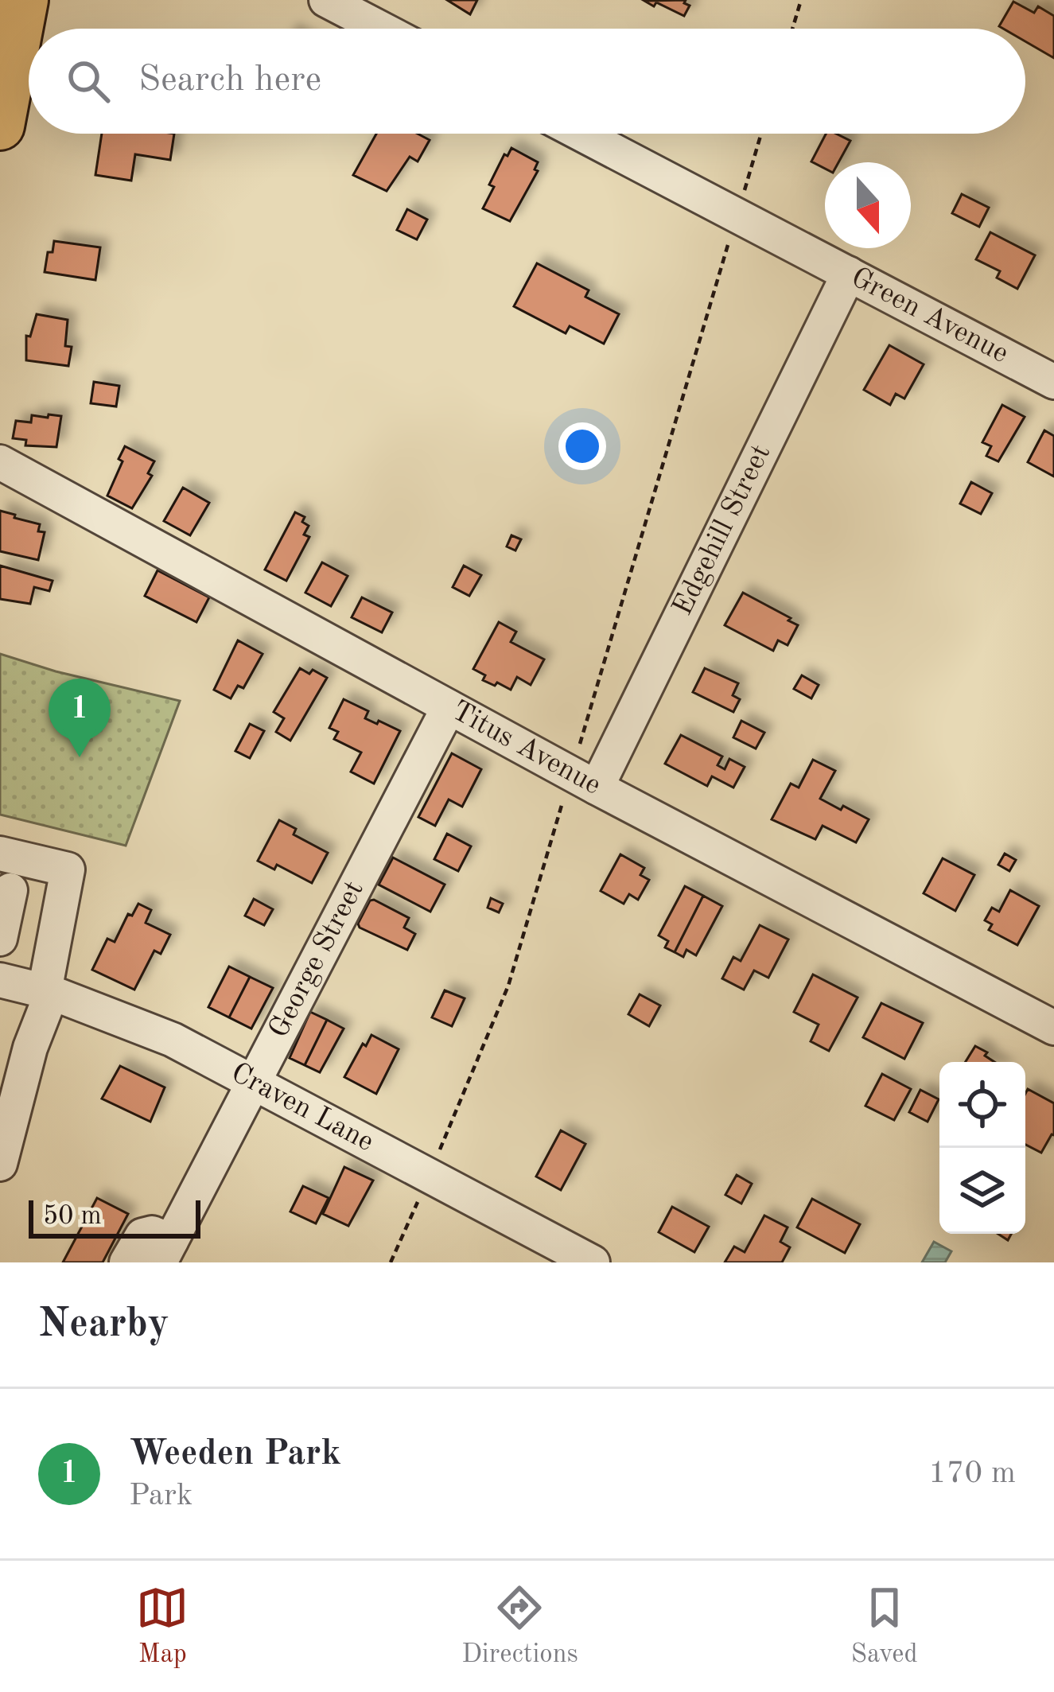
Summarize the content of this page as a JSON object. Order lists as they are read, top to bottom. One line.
{"streets":{"street":["Green Avenue","Edgehill Street","Titus Avenue","George Street","Craven Lane"]},"crossings":[["Green Avenue","Edgehill Street"],["Edgehill Street","Titus Avenue"],["Titus Avenue","George Street"],["George Street","Craven Lane"]],"scale_bar":"50 m","north":"bottom","page":{"search":"Search here","pins":"1","scale":"50 m","heading":"Nearby","list":[{"mark":"1","name":"Weeden Park","note":"Park","value":"170 m"}],"nav":["Map","Directions","Saved"]}}
